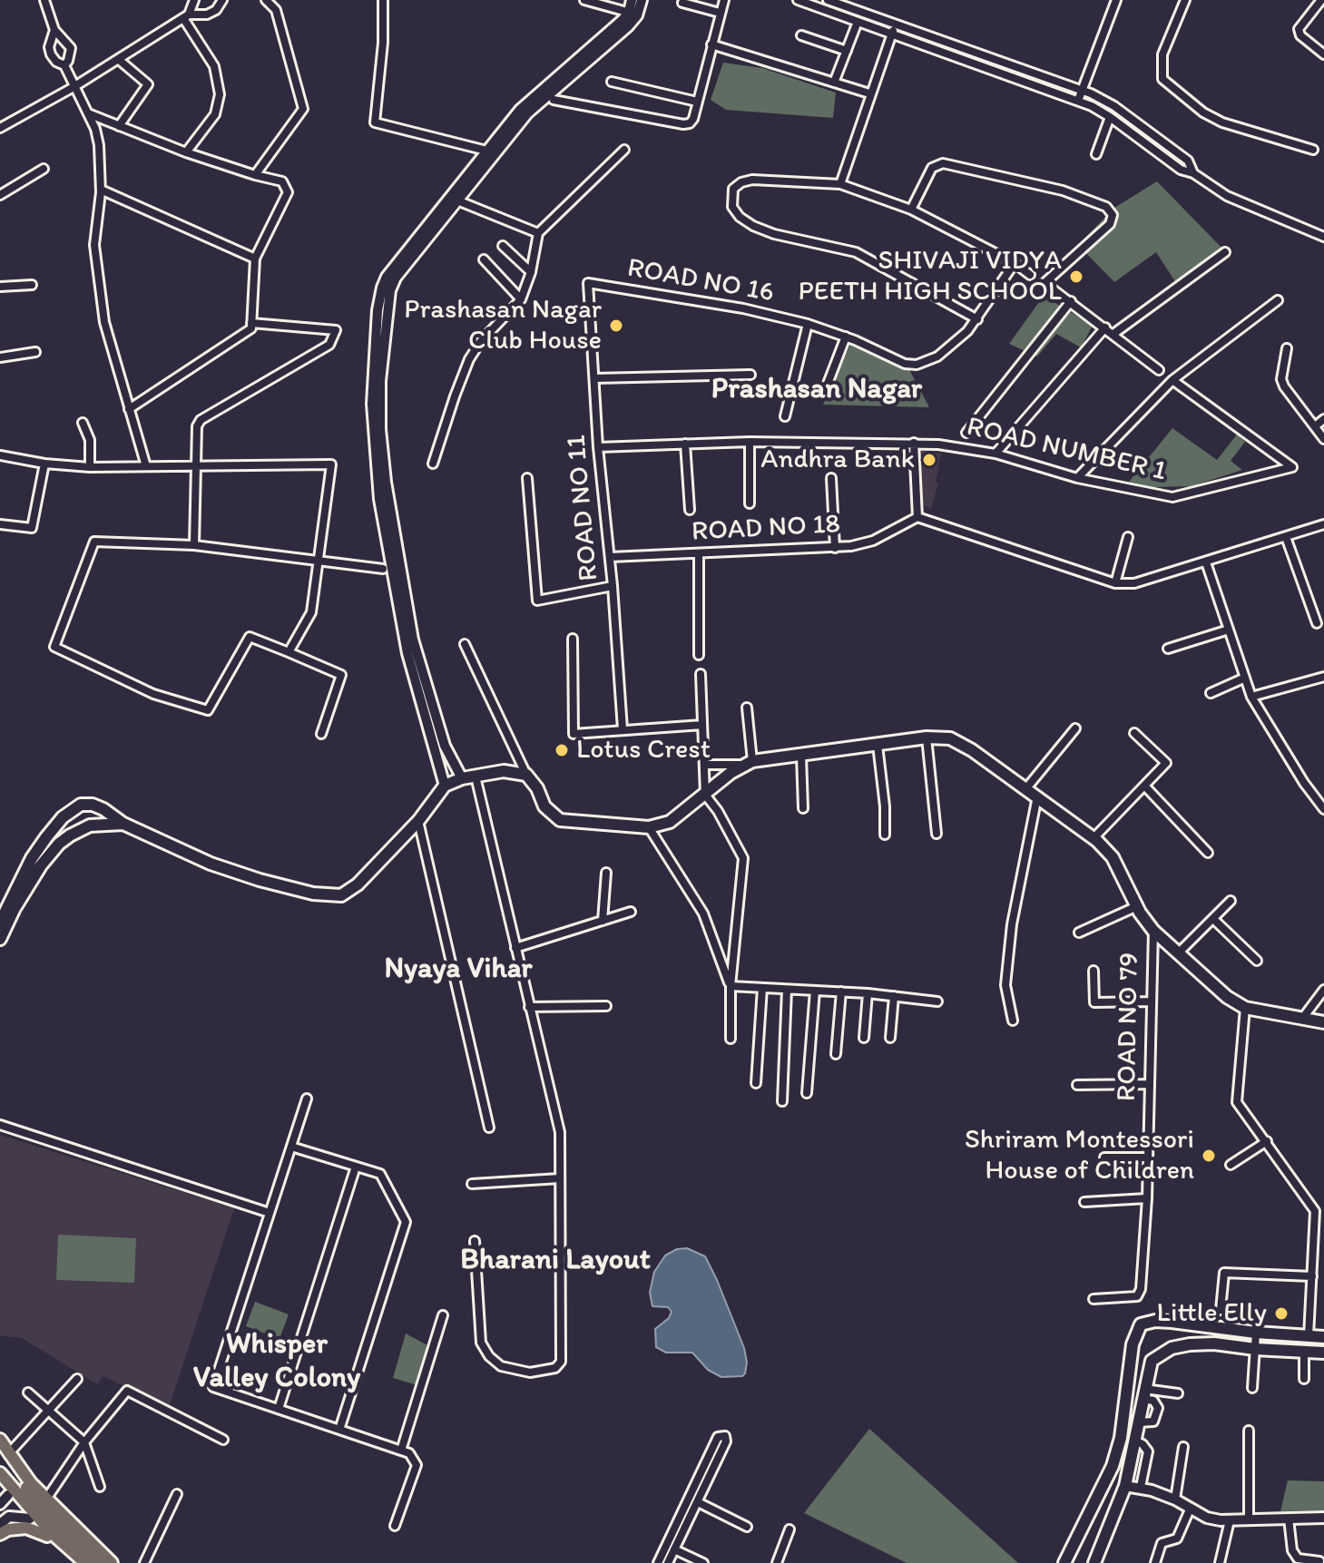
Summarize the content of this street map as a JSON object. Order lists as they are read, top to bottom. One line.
{"streets":{"street":["ROAD NO 16","ROAD NUMBER 1","ROAD NO 11","ROAD NO 18","ROAD NO 79"]},"crossings":[["ROAD NO 16","ROAD NO 11"],["ROAD NUMBER 1","ROAD NO 11"],["ROAD NO 11","ROAD NO 18"]],"districts":["Prashasan Nagar","Nyaya Vihar","Bharani Layout","Whisper Valley Colony"],"places":["SHIVAJI VIDYA PEETH HIGH SCHOOL","Prashasan Nagar Club House","Andhra Bank","Lotus Crest","Shriram Montessori House of Children","Little Elly"]}
